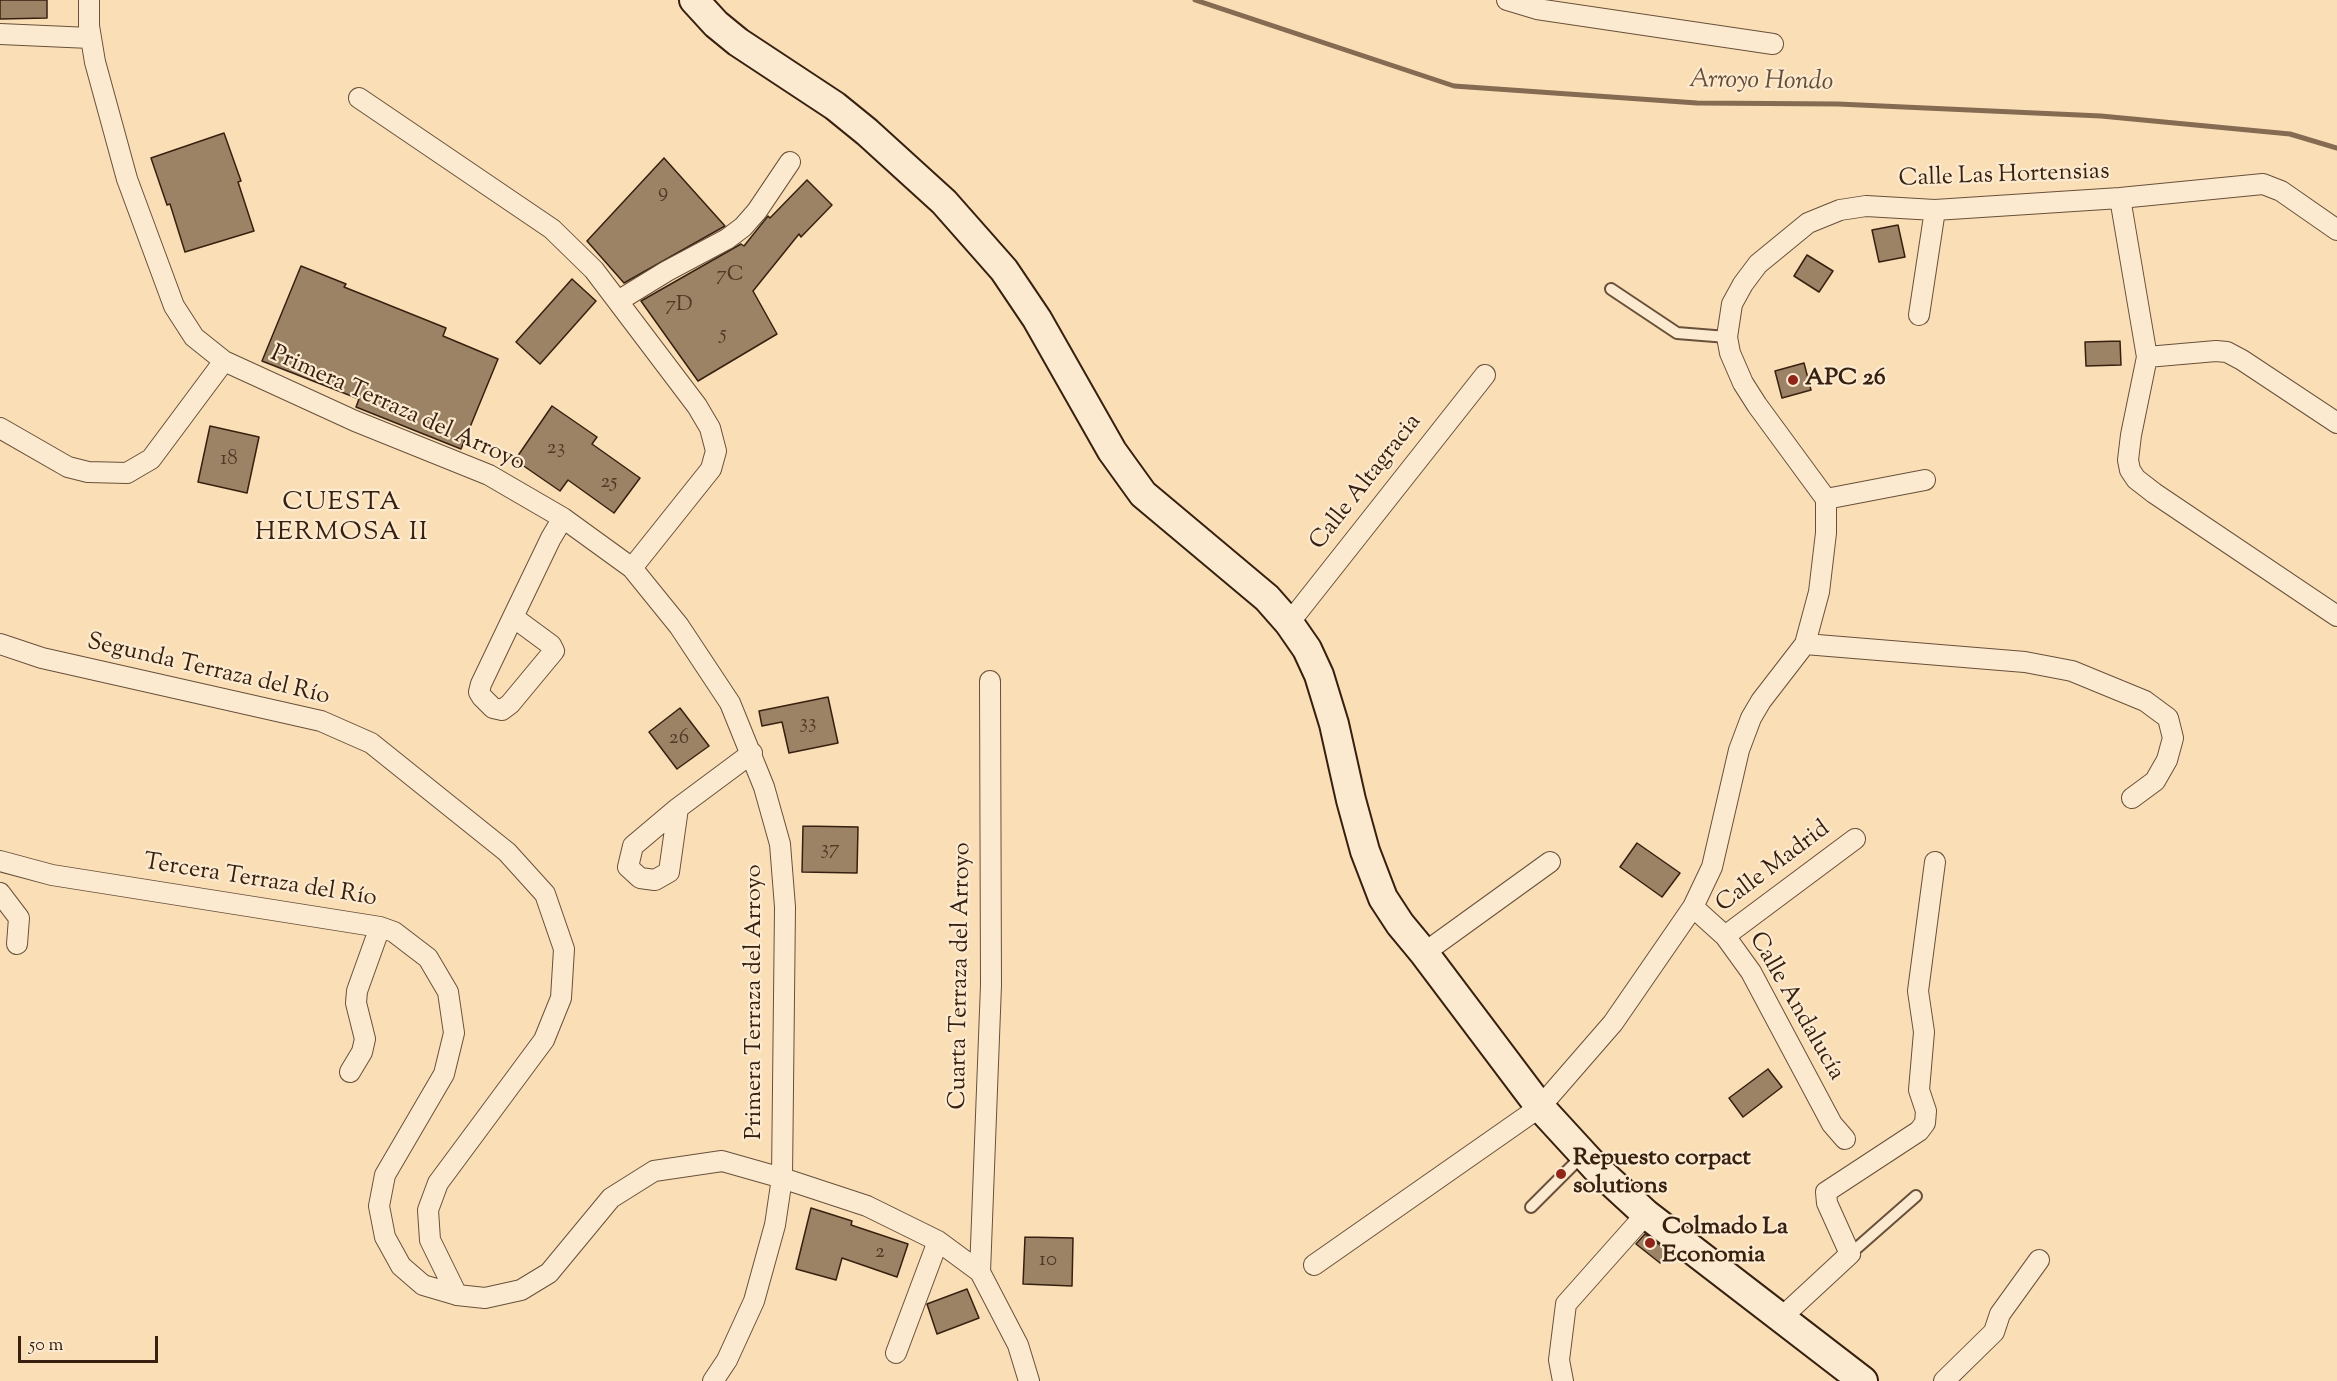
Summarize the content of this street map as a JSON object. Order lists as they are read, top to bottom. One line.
{"streets":{"street":["Calle Las Hortensias","Primera Terraza del Arroyo","Calle Altagracia","Segunda Terraza del Río","Calle Madrid","Tercera Terraza del Río","Cuarta Terraza del Arroyo","Calle Andalucía"]},"crossings":[["Primera Terraza del Arroyo","Tercera Terraza del Río"],["Segunda Terraza del Río","Tercera Terraza del Río"],["Calle Madrid","Calle Andalucía"]],"districts":["CUESTA HERMOSA II"],"water":["Arroyo Hondo"],"places":["APC 26","Repuesto corpact solutions","Colmado La Economia"],"house_numbers":["9","7C","7D","5","23","18","25","33","26","37","2","10"],"scale_bar":"50 m"}
